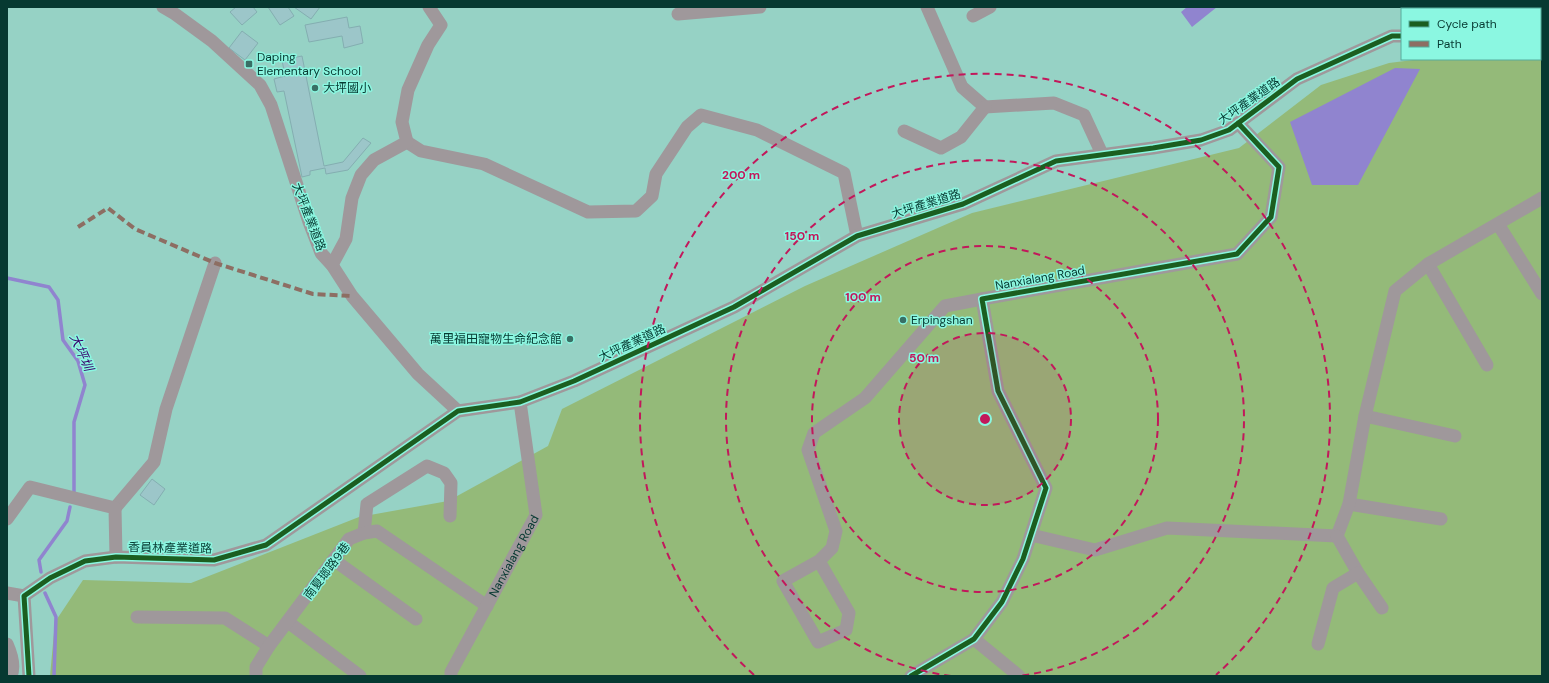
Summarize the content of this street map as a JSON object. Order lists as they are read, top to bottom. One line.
{"streets":{"street":["大坪產業道路","Nanxialang Road","香員林產業道路","南夏瑯路9巷"]},"crossings":[["大坪產業道路","Nanxialang Road"],["大坪產業道路","香員林產業道路"]],"water":["大坪圳"],"places":{"transit":["Daping Elementary School"],"other":["大坪國小","Erpingshan","萬里福田寵物生命紀念館"]},"legend":["Cycle path","Path"],"rings":["200 m","150 m","100 m","50 m"]}
